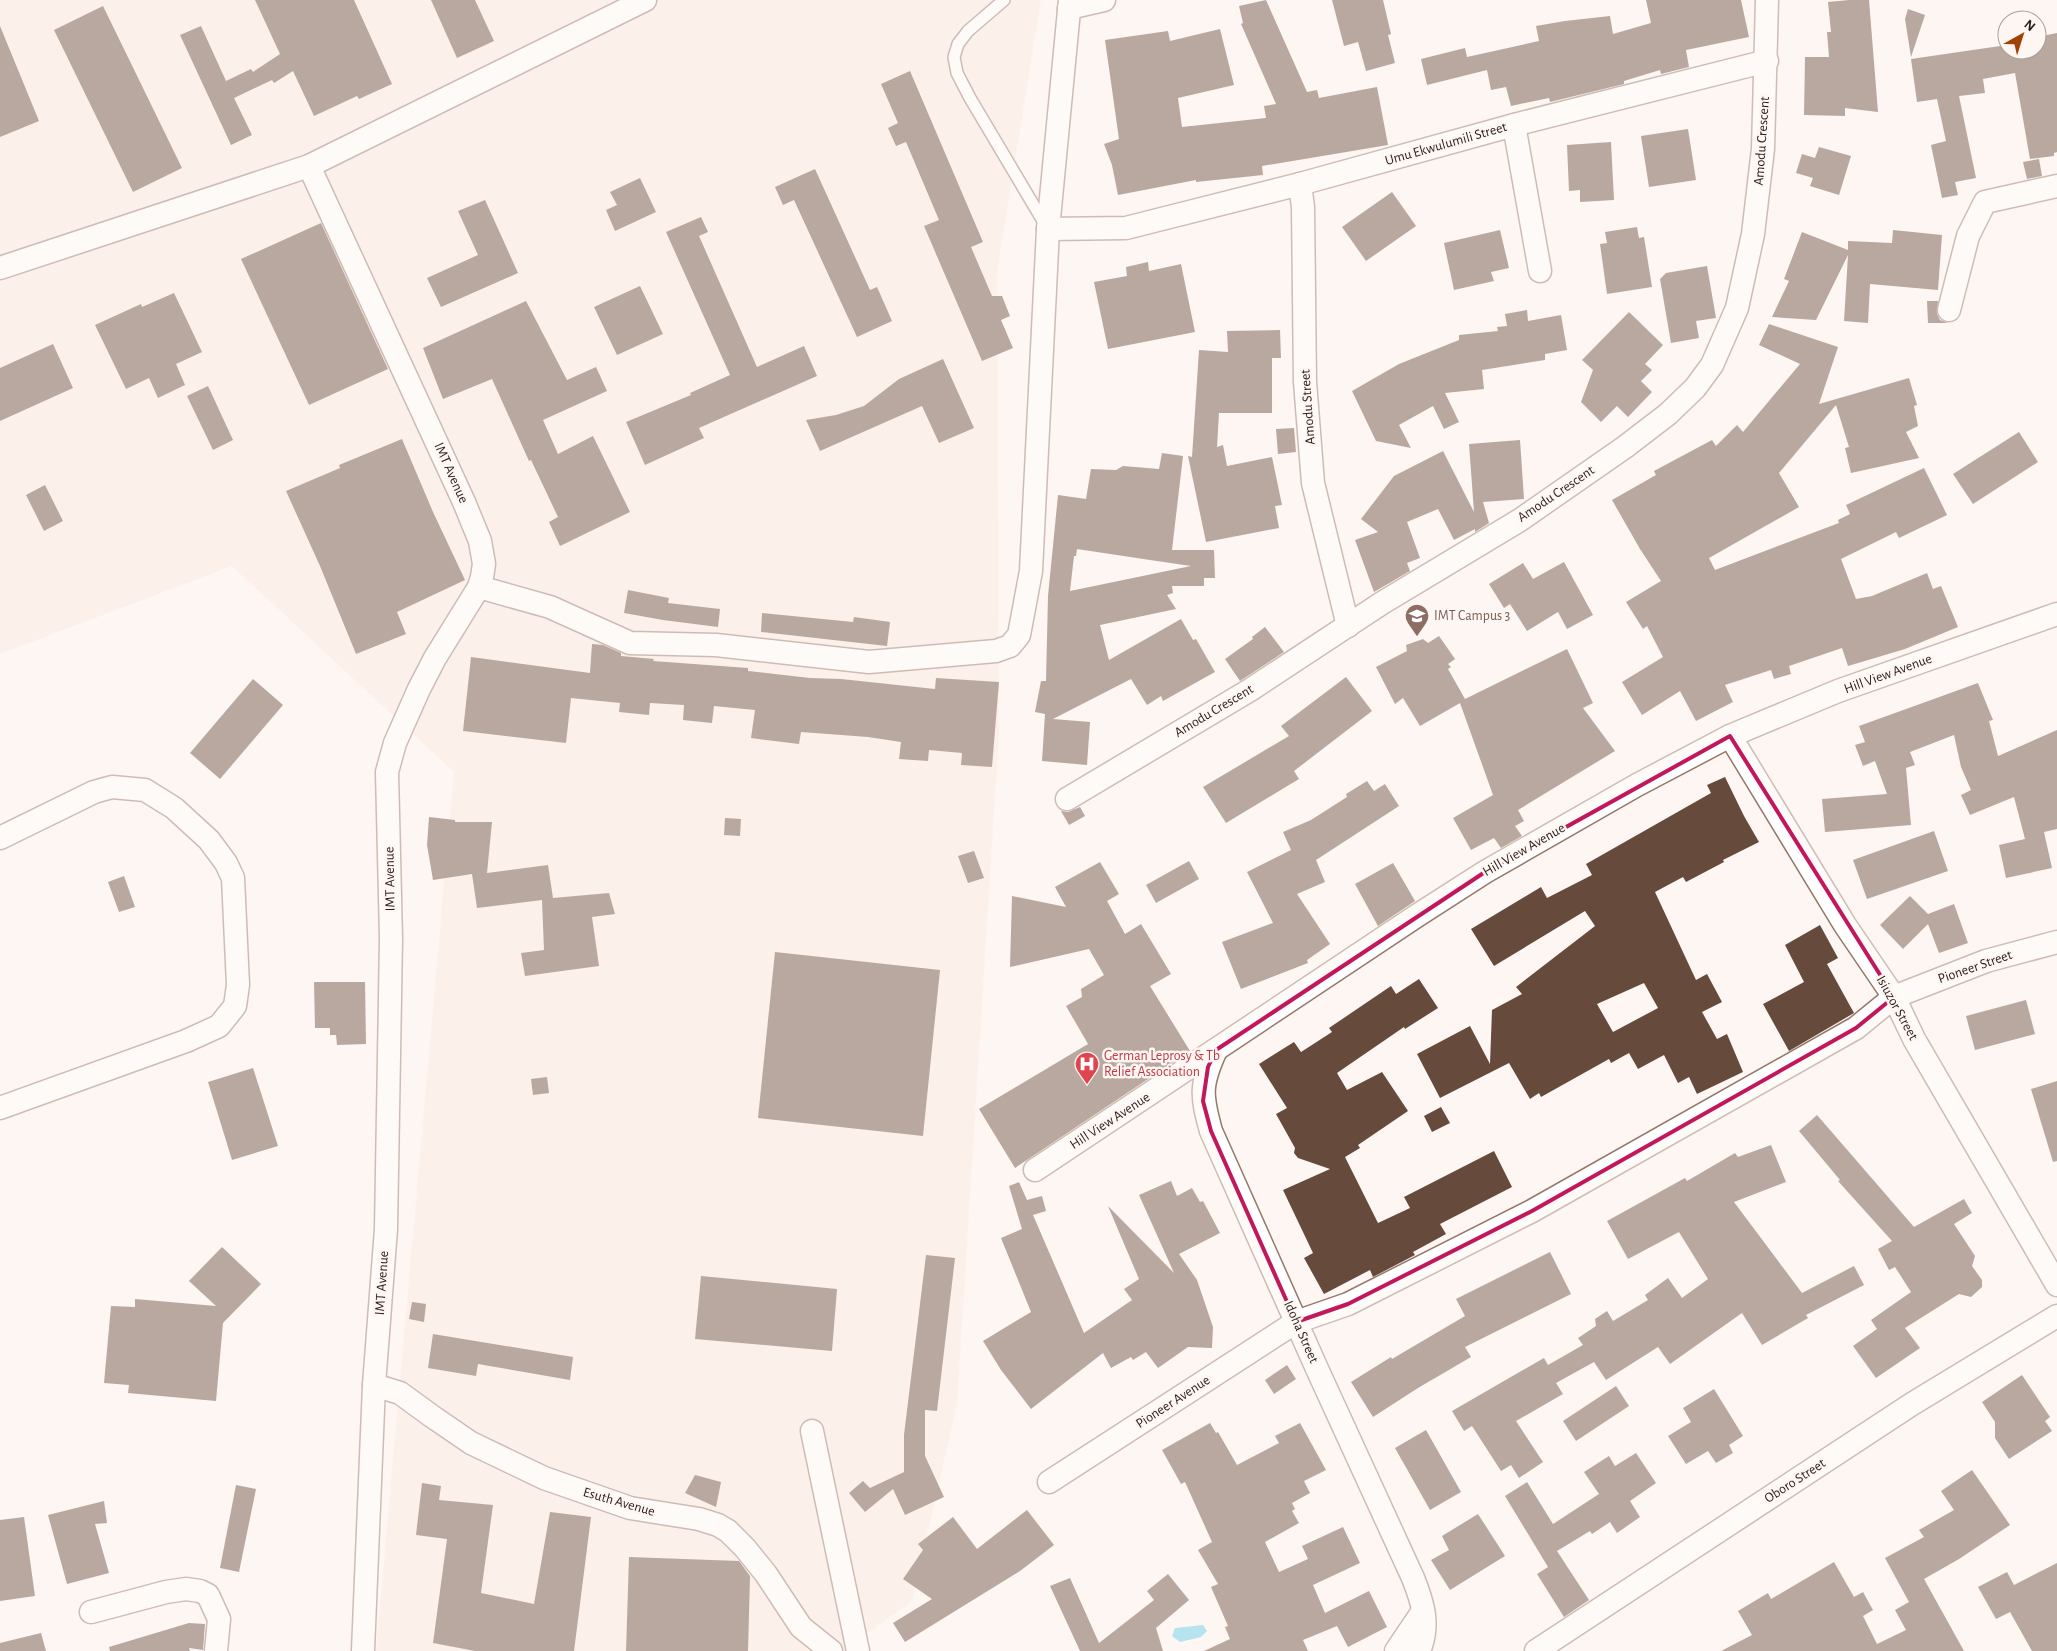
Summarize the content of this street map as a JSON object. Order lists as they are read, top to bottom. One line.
{"streets":{"street":["Amodu Crescent","Umu Ekwulumili Street","Amodu Street","IMT Avenue","Hill View Avenue","Pioneer Street","Isiuzor Street","Idoha Street","Pioneer Avenue","Oboro Street","Esuth Avenue"]},"crossings":[["Amodu Crescent","Umu Ekwulumili Street"],["Amodu Crescent","Amodu Street"],["Umu Ekwulumili Street","Amodu Street"],["IMT Avenue","Esuth Avenue"],["Hill View Avenue","Isiuzor Street"],["Hill View Avenue","Idoha Street"],["Pioneer Street","Isiuzor Street"],["Pioneer Street","Idoha Street"],["Pioneer Street","Pioneer Avenue"],["Idoha Street","Pioneer Avenue"]],"places":{"school or university":["IMT Campus 3"],"hospital":["German Leprosy & Tb Relief Association"]},"north":"top right"}
